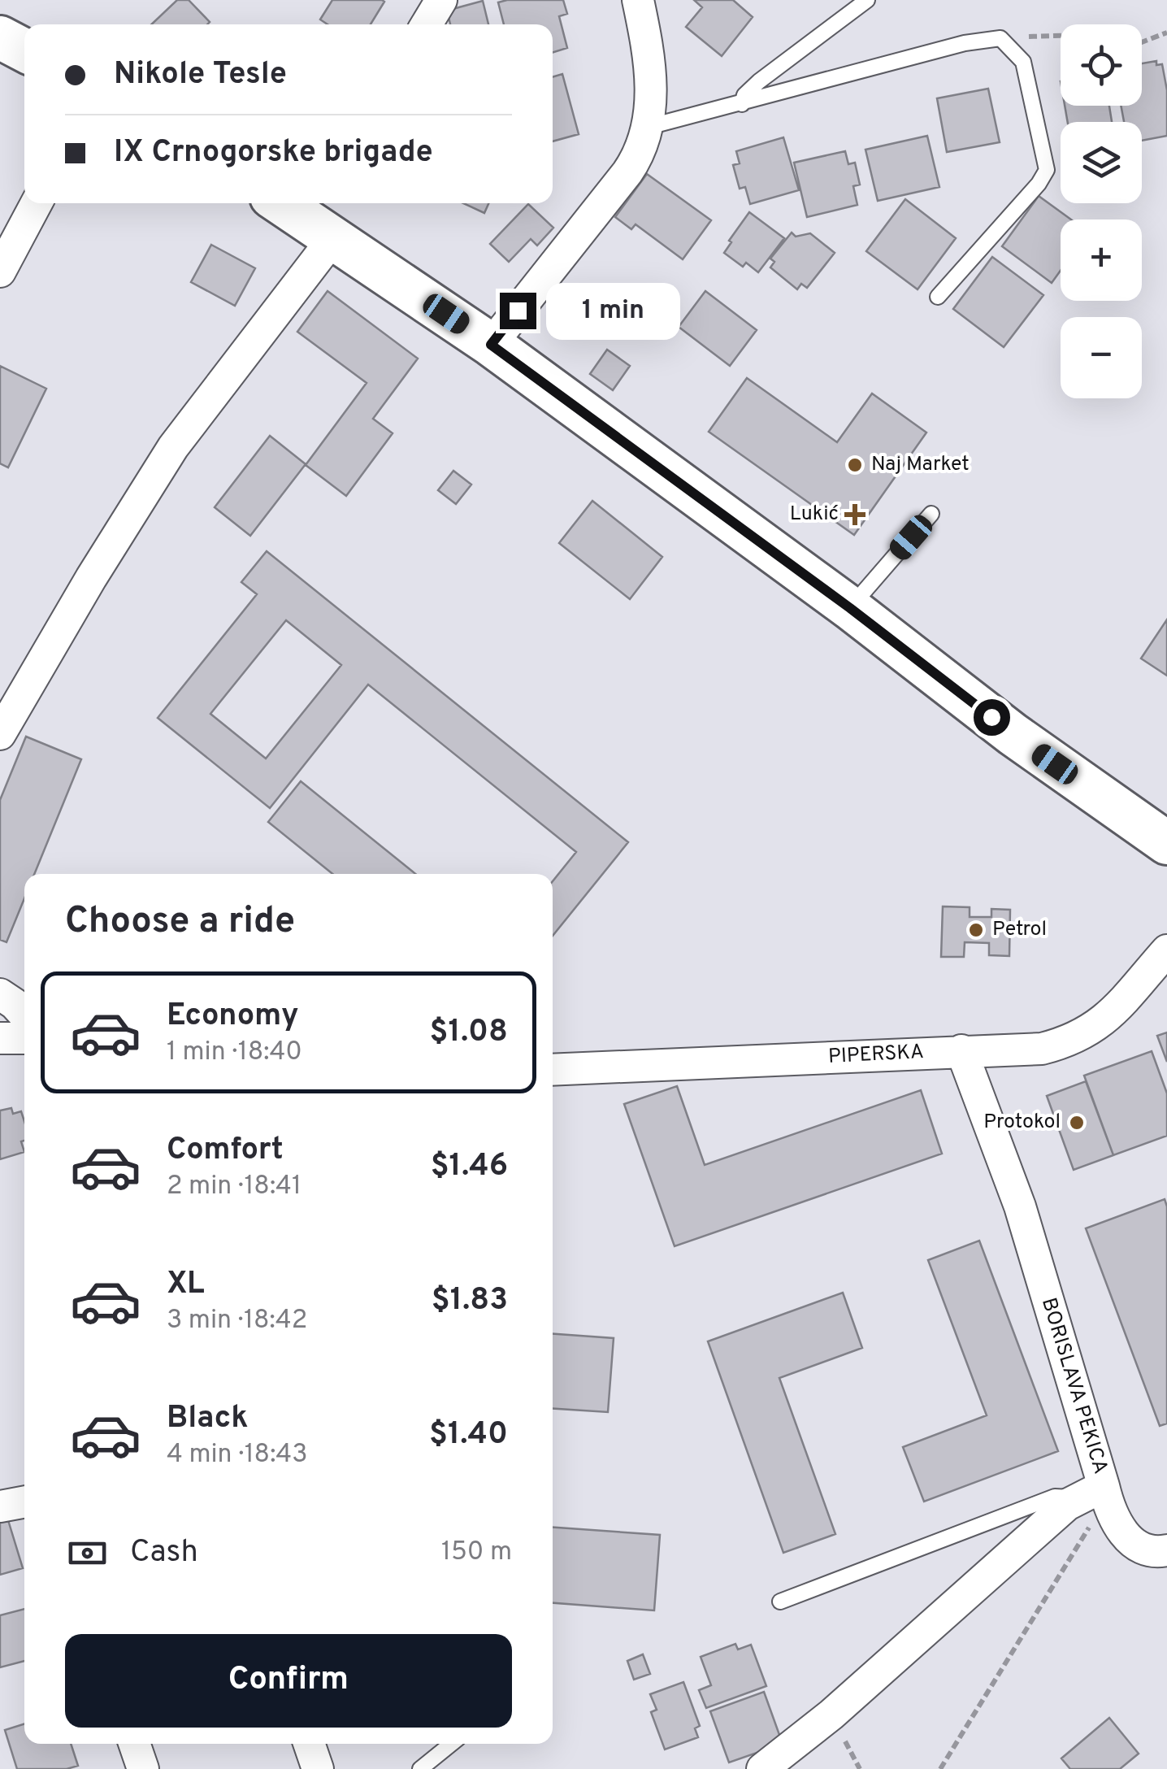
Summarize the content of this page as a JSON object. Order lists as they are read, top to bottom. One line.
{"streets":{"street":["PIPERSKA","BORISLAVA PEKICA"]},"crossings":[["PIPERSKA","BORISLAVA PEKICA"]],"places":{"other":["Naj Market","Petrol","Protokol"],"health":["Lukić"]},"page":{"map_buttons":["+","−"],"banner":["Nikole Tesle","IX Crnogorske brigade"],"bubble":"1 min","heading":"Choose a ride","list":[{"name":"Economy","note":"1 min · 18:40","value":"$1.08"},{"name":"Comfort","note":"2 min · 18:41","value":"$1.46"},{"name":"XL","note":"3 min · 18:42","value":"$1.83"},{"name":"Black","note":"4 min · 18:43","value":"$1.40"}],"pay":["Cash","150 m"],"buttons":"Confirm"}}
